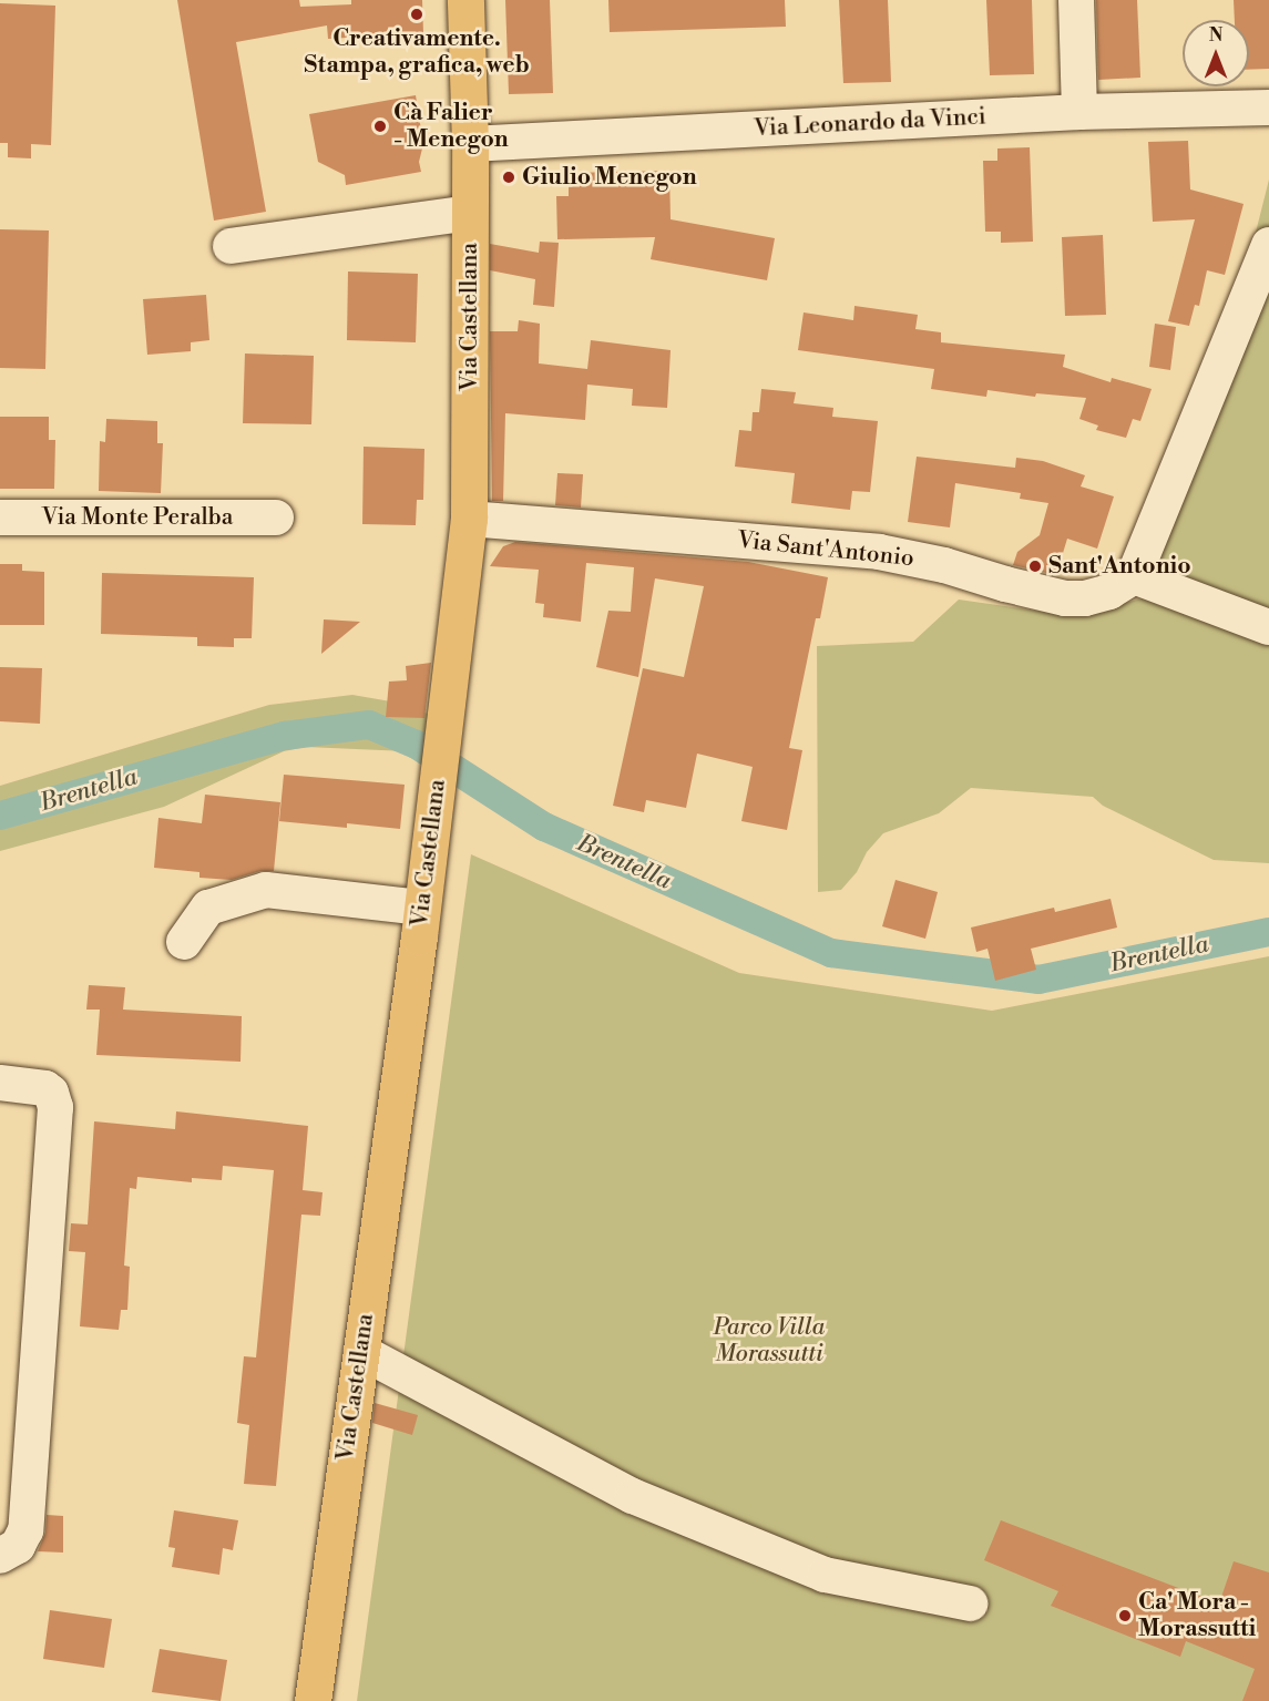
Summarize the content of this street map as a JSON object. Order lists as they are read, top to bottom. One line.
{"streets":{"main road":["Via Castellana"],"street":["Via Leonardo da Vinci","Via Monte Peralba","Via Sant'Antonio"]},"crossings":[["Via Leonardo da Vinci","Via Castellana"],["Via Castellana","Via Sant'Antonio"]],"water":["Brentella"],"parks":["Parco Villa Morassutti"],"places":["Creativamente. Stampa, grafica, web","Cà Falier - Menegon","Giulio Menegon","Sant'Antonio","Ca' Mora - Morassutti"],"north":"top"}
